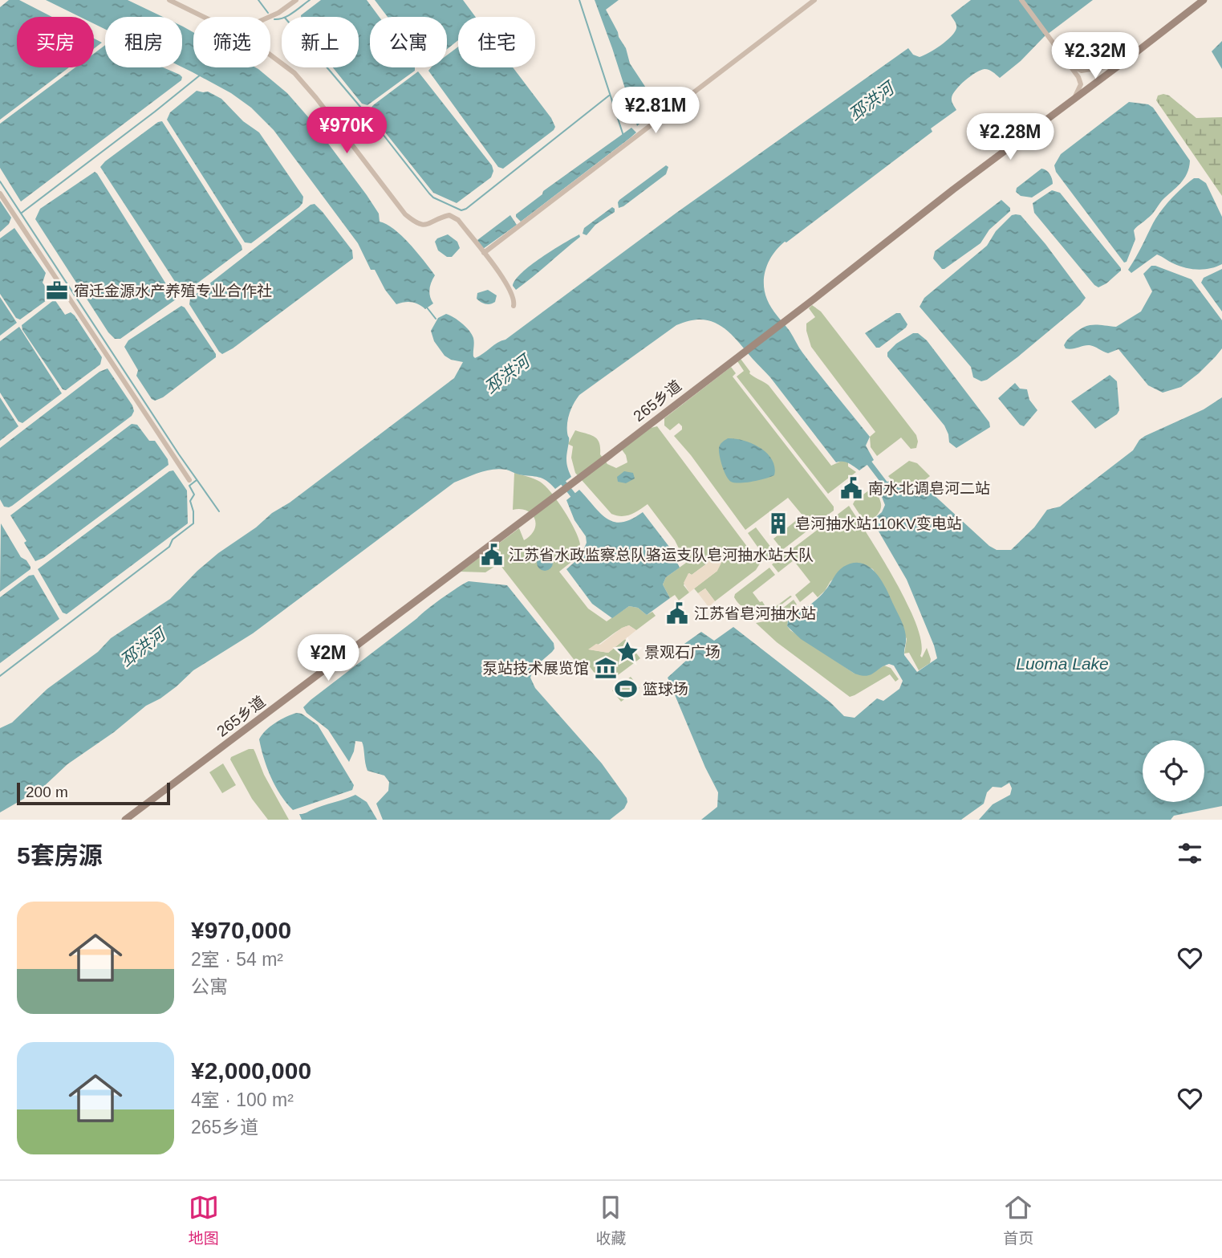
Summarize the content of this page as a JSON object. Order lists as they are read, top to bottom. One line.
{"streets":{"street":["265乡道"]},"water":["邳洪河","Luoma Lake"],"places":{"office":["宿迁金源水产养殖专业合作社"],"public building":["南水北调皂河二站","江苏省水政监察总队骆运支队皂河抽水站大队","江苏省皂河抽水站"],"building":["皂河抽水站110KV变电站"],"place":["景观石广场"],"museum":["泵站技术展览馆"],"sports":["篮球场"]},"scale_bar":"200 m","page":{"chip":["买房","租房","筛选","新上","公寓","住宅"],"price":["¥2.32M","¥2.81M","¥970K","¥2.28M","¥2M"],"scale":"200 m","heading":"5套房源","list":[{"name":"¥970,000","note":"2室 · 54 m² · 公寓"},{"name":"¥2,000,000","note":"4室 · 100 m² · 265乡道"}],"tabs":["地图","收藏","首页"]}}
